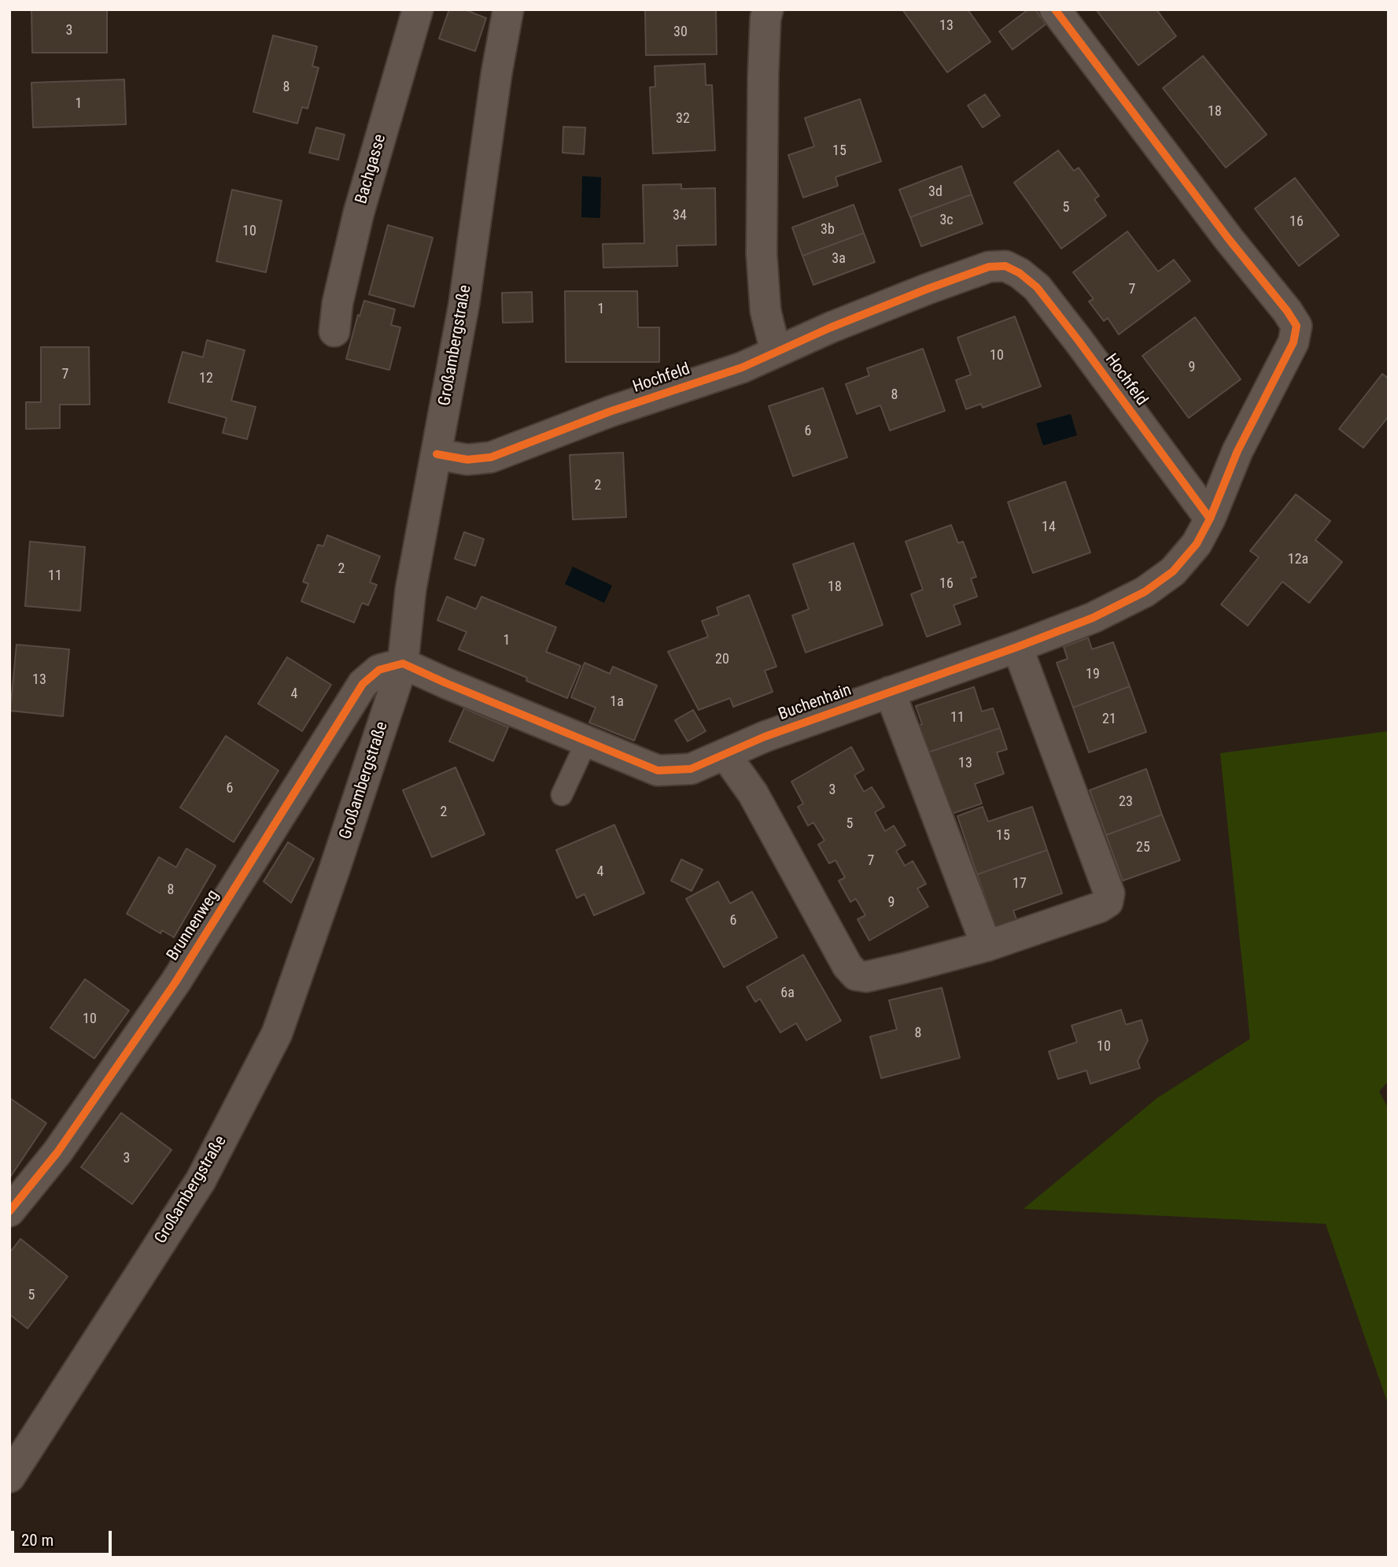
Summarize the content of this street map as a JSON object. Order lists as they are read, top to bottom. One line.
{"streets":{"street":["Bachgasse","Großambergstraße","Hochfeld","Buchenhain","Brunnenweg"]},"crossings":[["Großambergstraße","Hochfeld"],["Großambergstraße","Buchenhain"],["Großambergstraße","Brunnenweg"],["Hochfeld","Buchenhain"],["Buchenhain","Brunnenweg"]],"house_numbers":["13","3","30","8","1","18","32","15","3d","5","34","3c","16","3b","10","3a","7","1","10","9","7","12","8","6","2","14","12a","2","11","16","18","1","20","19","13","4","1a","11","21","13","6","3","23","2","5","15","25","7","4","17","8","9","6","6a","10","8","10","3","5"],"scale_bar":"20 m"}
